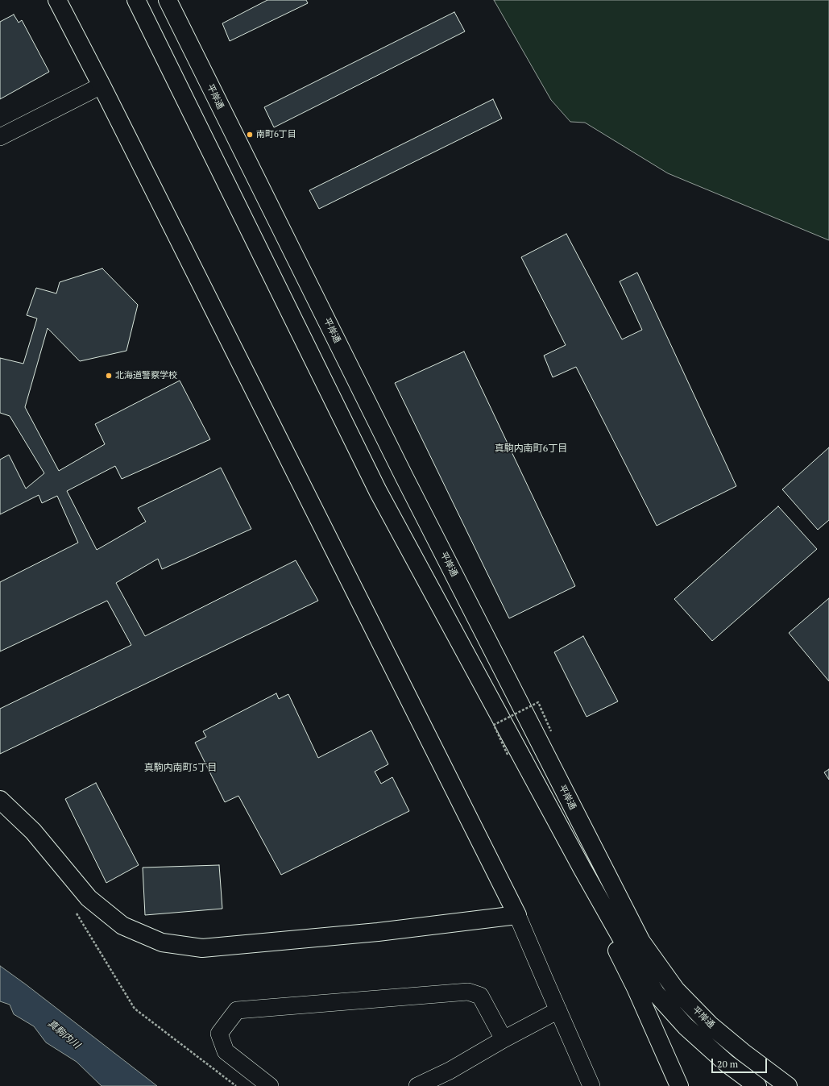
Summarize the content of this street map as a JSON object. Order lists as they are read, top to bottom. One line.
{"streets":{"street":["平岸通"]},"districts":["真駒内南町6丁目","真駒内南町5丁目"],"water":["真駒内川"],"places":["南町6丁目","北海道警察学校"],"scale_bar":"20 m"}
